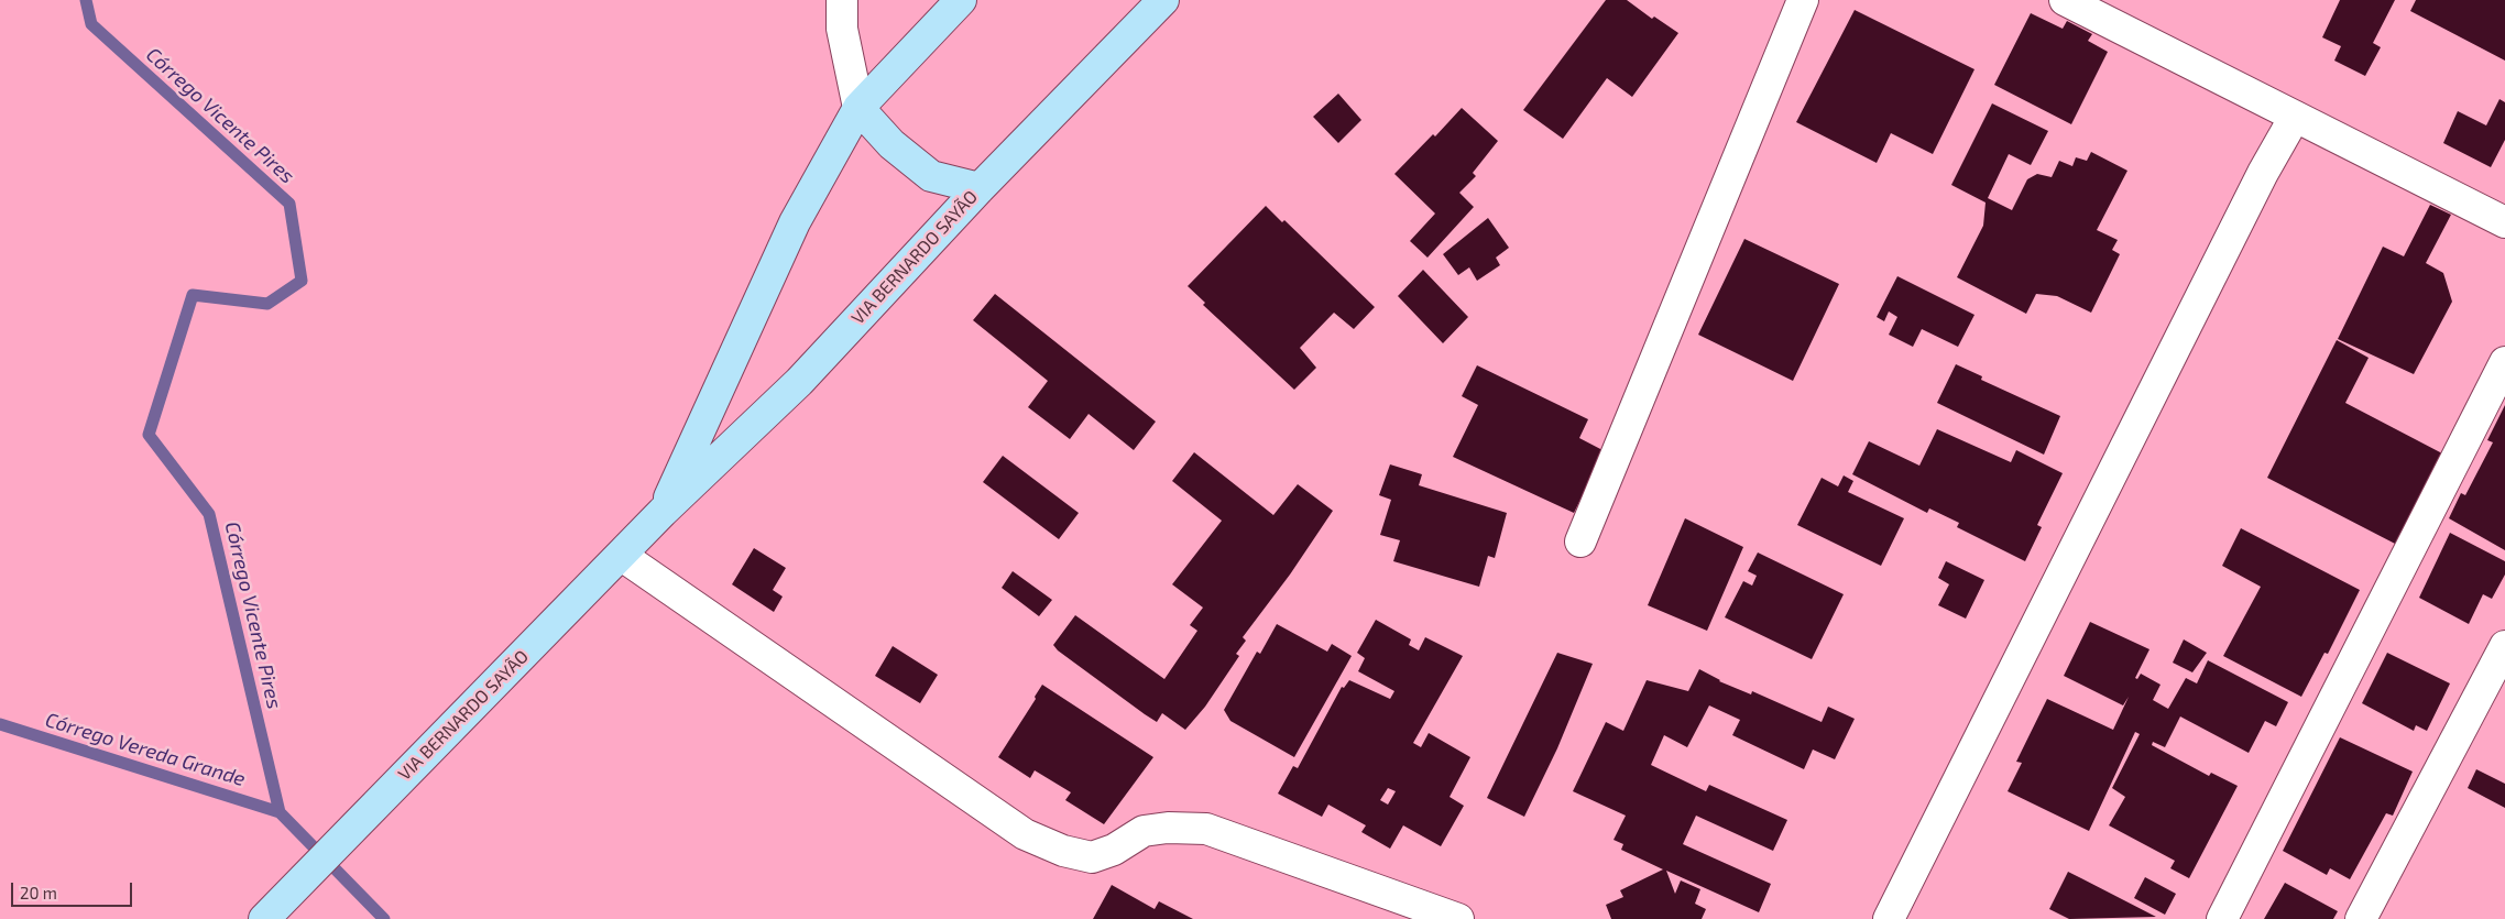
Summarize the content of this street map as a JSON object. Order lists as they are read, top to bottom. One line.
{"streets":{"main road":["VIA BERNARDO SAYÃO"]},"water":["Córrego Vicente Pires","Córrego Vereda Grande"],"scale_bar":"20 m"}
